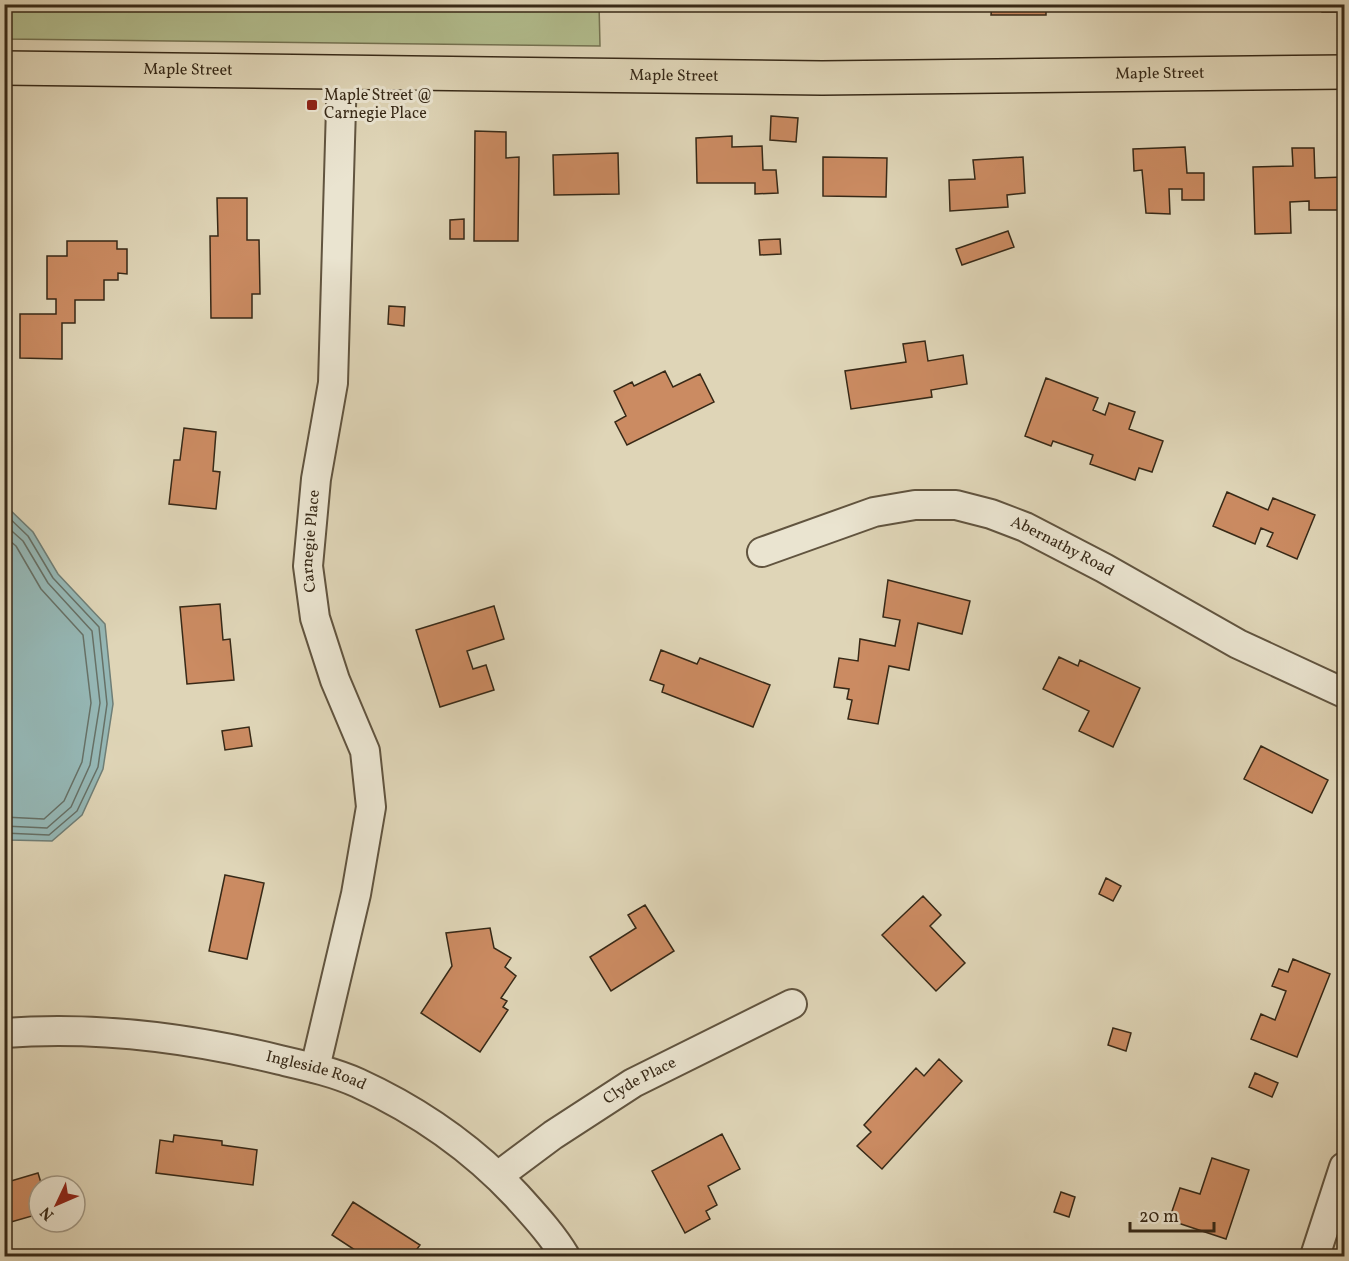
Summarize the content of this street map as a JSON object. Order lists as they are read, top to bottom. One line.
{"streets":{"main road":["Maple Street"],"street":["Carnegie Place","Abernathy Road","Ingleside Road","Clyde Place"]},"crossings":[["Maple Street","Carnegie Place"],["Carnegie Place","Ingleside Road"],["Ingleside Road","Clyde Place"]],"places":{"transit":["Maple Street @ Carnegie Place"]},"scale_bar":"20 m","north":"bottom left"}
